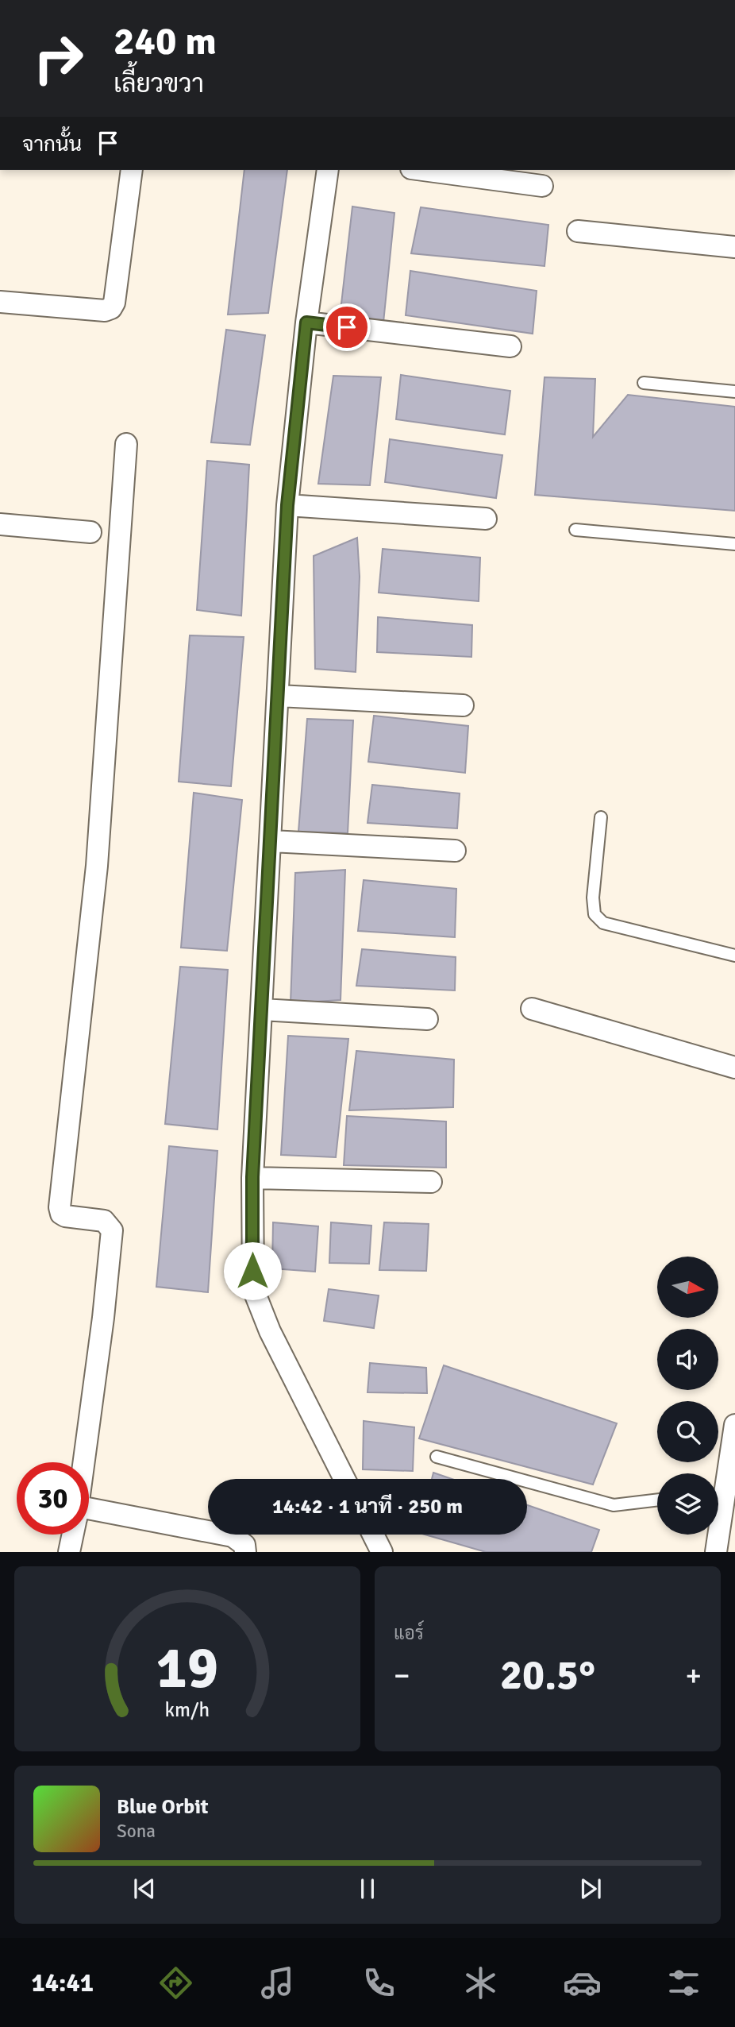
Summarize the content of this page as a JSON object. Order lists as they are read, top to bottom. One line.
{"north":"right","page":{"turn":["240 m","เลี้ยวขวา"],"then":"จากนั้น","limit":"30","trip":"14:42 · 1 นาที · 250 m","tile":"แอร์","heat":["−","20.5°","+"],"song":["Blue Orbit","Sona"],"tabs":"14:41","gauge":["19","km/h"]}}
